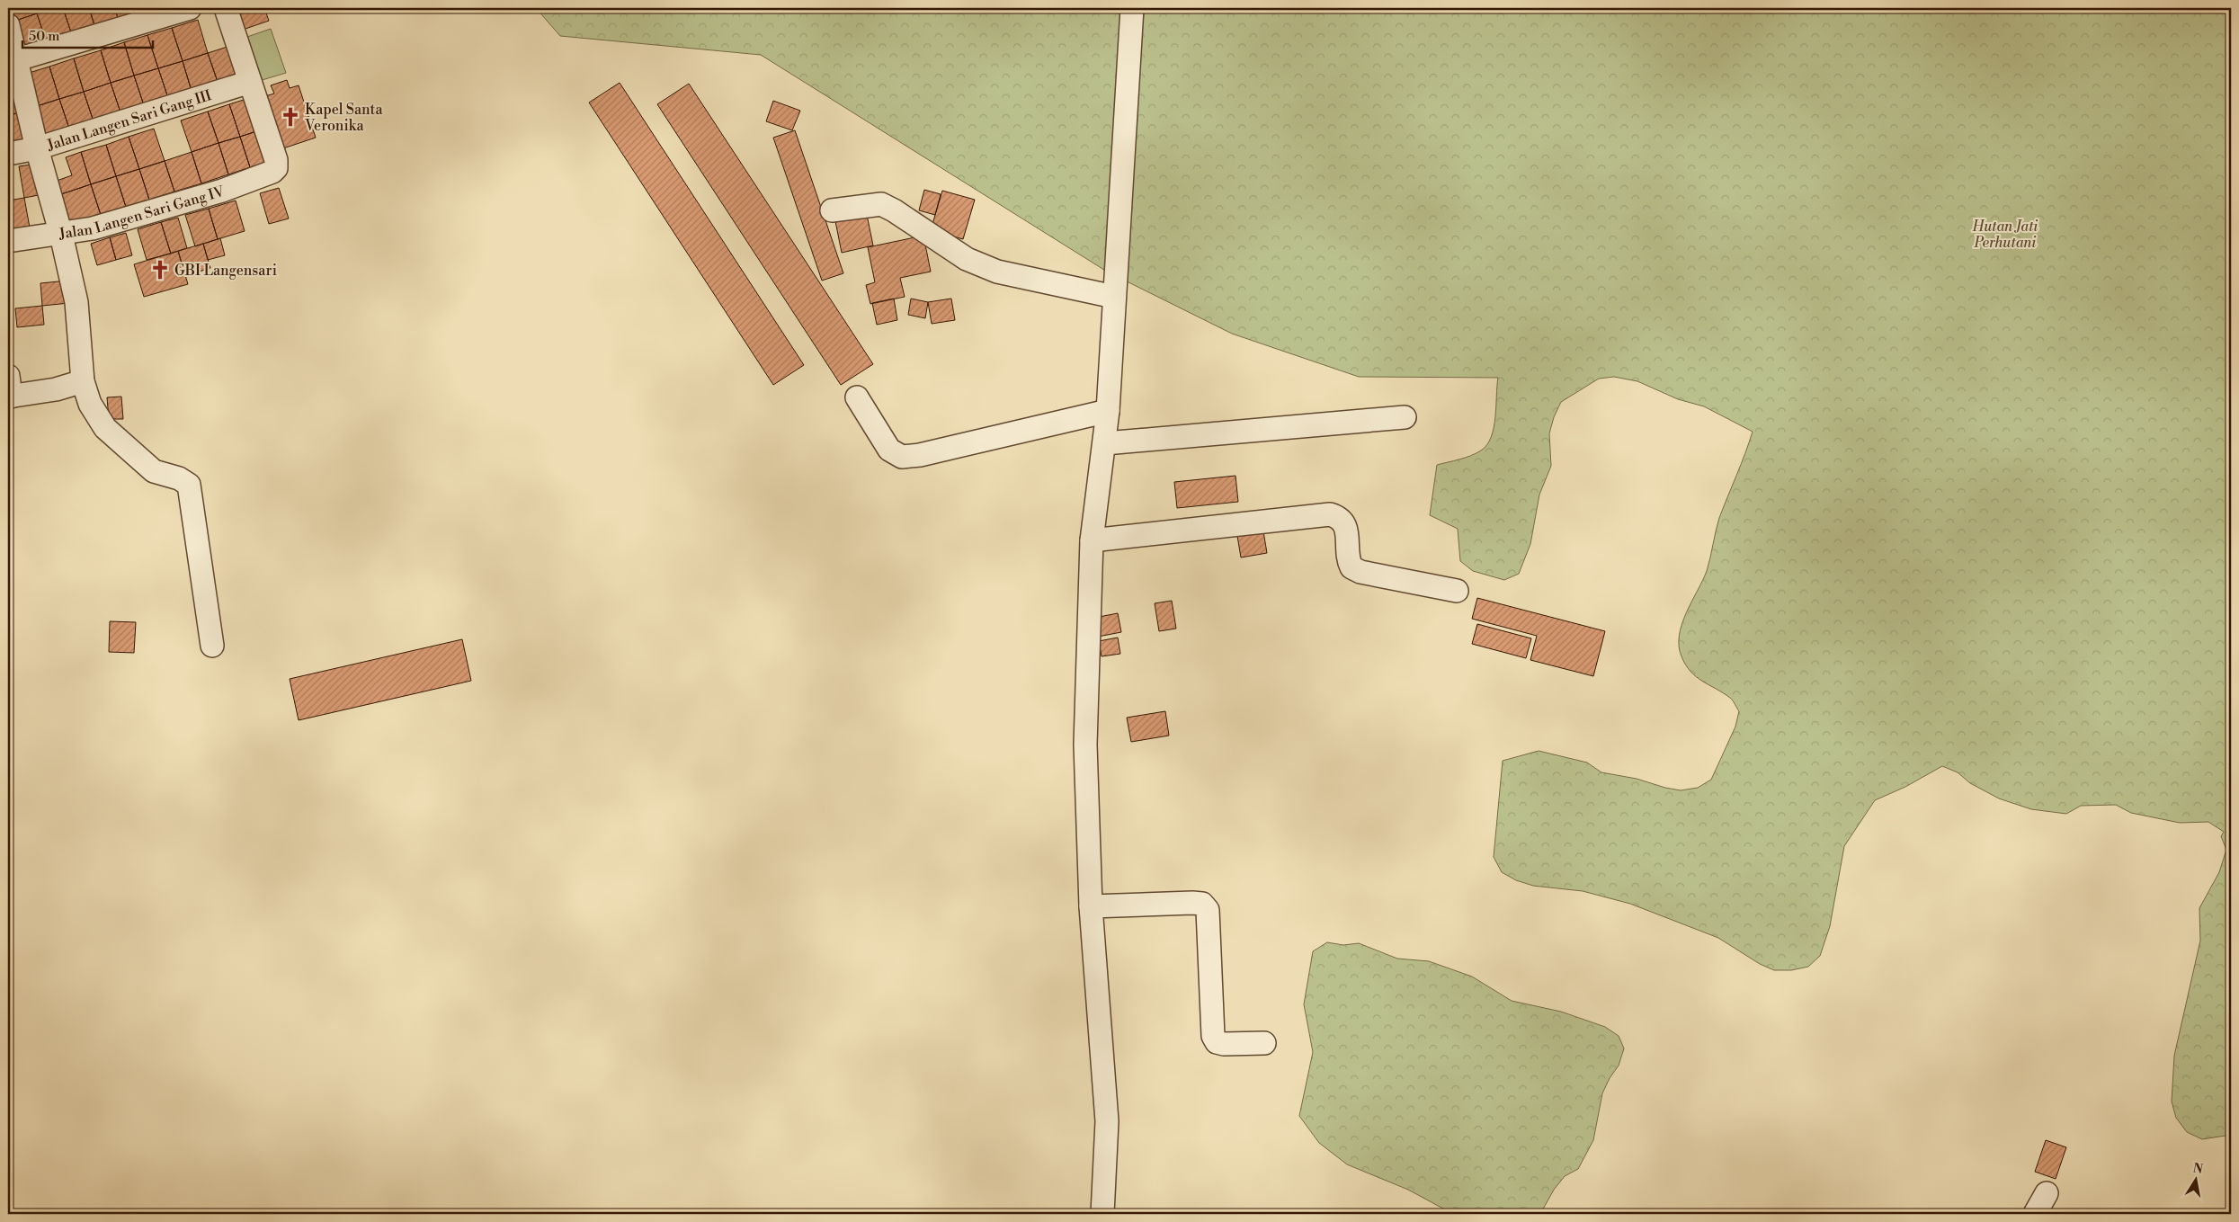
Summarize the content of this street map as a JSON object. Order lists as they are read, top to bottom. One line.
{"streets":{"street":["Jalan Langen Sari Gang III","Jalan Langen Sari Gang IV"]},"crossings":[["Jalan Langen Sari Gang III","Jalan Langen Sari Gang IV"]],"parks":["Hutan Jati Perhutani"],"places":{"church":["Kapel Santa Veronika","GBI Langensari"]},"scale_bar":"50 m","north":"top"}
